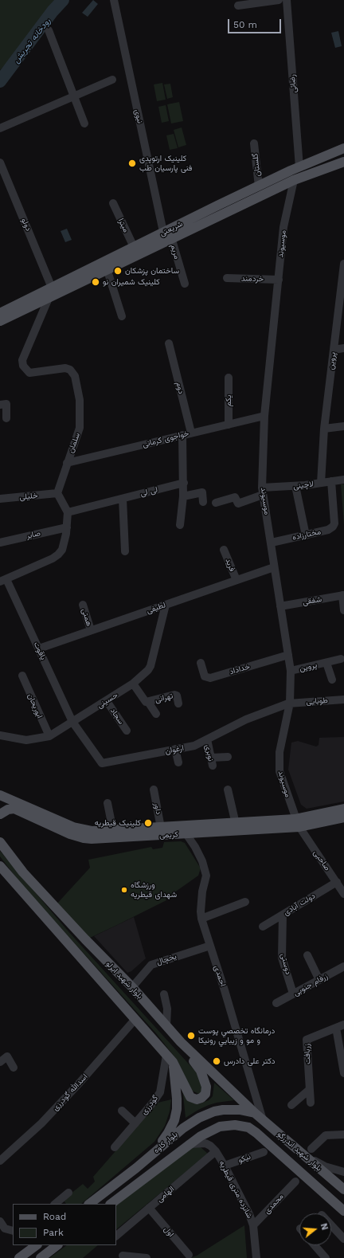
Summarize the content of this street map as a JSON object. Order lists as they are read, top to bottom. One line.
{"streets":{"main road":["شریعتی","کریمی","بلوار شهید ایرلو","بلوار کاوه","بلوار شهید اندرزگو"],"street":["رضائی","نبوی","گلستان","دولو","میترا","موسیوند","مریم","خردمند","پروین","دوم","یکم","خواجوی کرمانی","سلمان","لاچینی","لی لی","خلیلی","صابر","مختارزاده","فرید","شفقی","لطیفی","همتی","یاقوت","خداداد","تهرانی","حسینی","طوبایی","ابوریحان","سجاد","ارغوان","نوبری","داور","صاحبی","دولت آبادی","یخچال","دوستی","احمدی","زرفام جنوبی","زربافت","اسدالله گودرزی","گودرزی","نیکو","شانزده متری قیطریه","الهامی","محمدی","اول"]},"crossings":[["رضائی","شریعتی"],["نبوی","شریعتی"],["نبوی","مریم"],["گلستان","شریعتی"],["دولو","شریعتی"],["دولو","سلمان"],["میترا","شریعتی"],["شریعتی","موسیوند"],["شریعتی","مریم"],["شریعتی","سلمان"],["موسیوند","خردمند"],["موسیوند","پروین"],["موسیوند","خواجوی کرمانی"],["موسیوند","لاچینی"],["موسیوند","مختارزاده"],["موسیوند","شفقی"],["موسیوند","لطیفی"],["موسیوند","خداداد"],["موسیوند","طوبایی"],["موسیوند","ارغوان"],["موسیوند","کریمی"],["موسیوند","صاحبی"],["پروین","لاچینی"],["دوم","خواجوی کرمانی"],["یکم","خواجوی کرمانی"],["خواجوی کرمانی","سلمان"],["سلمان","خلیلی"],["لاچینی","مختارزاده"],["فرید","لطیفی"],["لطیفی","همتی"],["لطیفی","یاقوت"],["لطیفی","حسینی"],["یاقوت","حسینی"],["یاقوت","ارغوان"],["تهرانی","حسینی"],["حسینی","ابوریحان"],["حسینی","سجاد"],["حسینی","ارغوان"],["طوبایی","ارغوان"],["ارغوان","نوبری"],["داور","کریمی"],["کریمی","صاحبی"],["کریمی","احمدی"],["صاحبی","دولت آبادی"],["دولت آبادی","دوستی"],["یخچال","احمدی"],["یخچال","بلوار شهید ایرلو"],["دوستی","زرفام جنوبی"],["احمدی","بلوار شهید اندرزگو"],["بلوار شهید ایرلو","اسدالله گودرزی"],["بلوار شهید ایرلو","گودرزی"],["بلوار شهید ایرلو","بلوار کاوه"],["بلوار شهید ایرلو","بلوار شهید اندرزگو"],["بلوار کاوه","بلوار شهید اندرزگو"],["بلوار کاوه","شانزده متری قیطریه"],["نیکو","شانزده متری قیطریه"],["شانزده متری قیطریه","الهامی"],["شانزده متری قیطریه","محمدی"],["الهامی","اول"]],"water":["رودخانه تجریش"],"places":["کلینیک ارتوپدی فنی پارسیان طب","ساختمان پزشکان","کلینیک شمیران نو","کلینیک قیطریه","ورزشگاه شهدای قیطریه","درمانگاه تخصصي پوست و مو و زيبايي رونيكا","دکتر علی دادرس"],"legend":["Road","Park"],"scale_bar":"50 m","north":"right"}
